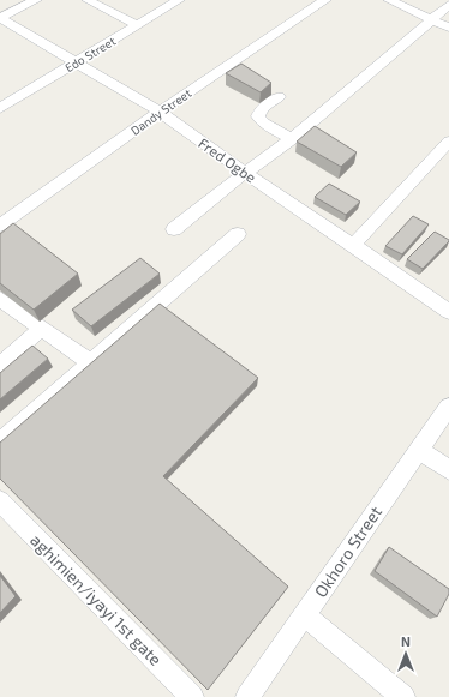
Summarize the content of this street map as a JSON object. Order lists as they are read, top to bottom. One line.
{"streets":{"street":["Edo Street","Dandy Street","Fred Ogbe","Okhoro Street","aghimien/iyayi 1st gate"]},"crossings":[["Edo Street","Fred Ogbe"],["Dandy Street","Fred Ogbe"]],"north":"top"}
